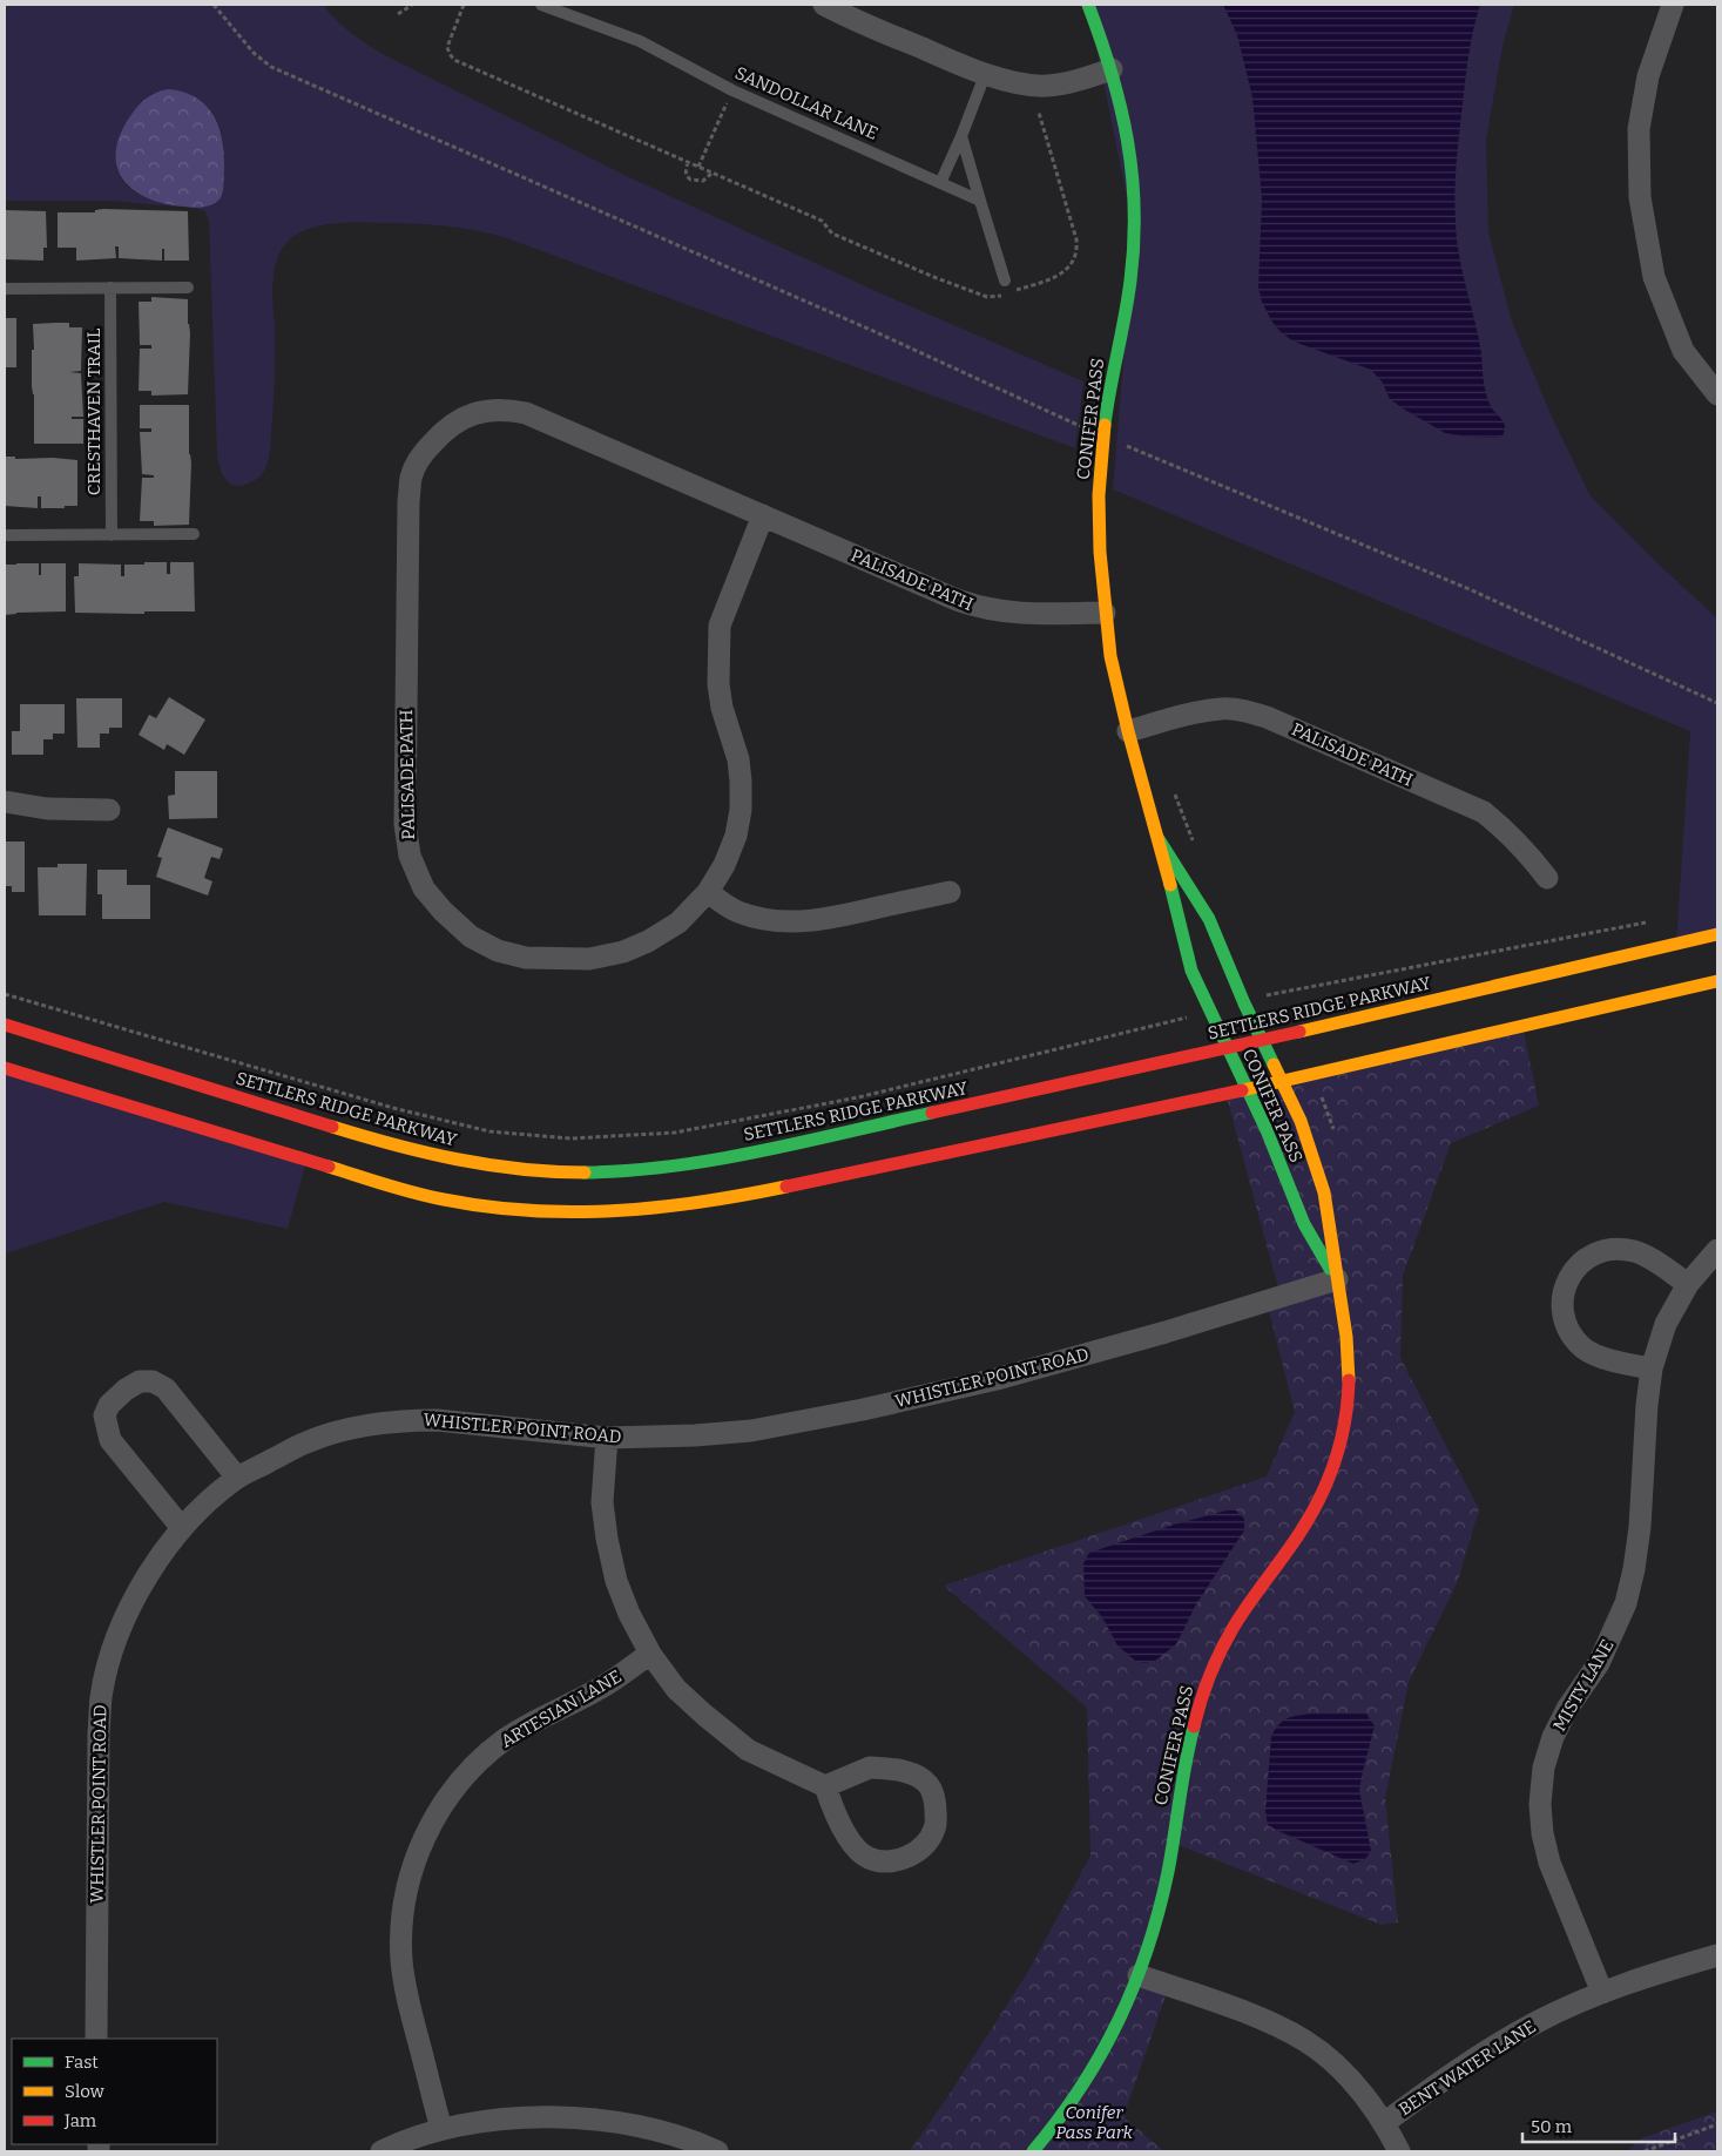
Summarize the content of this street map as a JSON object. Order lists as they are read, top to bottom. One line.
{"streets":{"street":["CONIFER PASS","PALISADE PATH","SETTLERS RIDGE PARKWAY","WHISTLER POINT ROAD","MISTY LANE","ARTESIAN LANE","BENT WATER LANE"],"lane":["SANDOLLAR LANE","CRESTHAVEN TRAIL"]},"crossings":[["CONIFER PASS","PALISADE PATH"],["CONIFER PASS","SETTLERS RIDGE PARKWAY"],["CONIFER PASS","WHISTLER POINT ROAD"],["MISTY LANE","BENT WATER LANE"]],"parks":["Conifer Pass Park"],"legend":["Fast","Slow","Jam"],"scale_bar":"50 m"}
